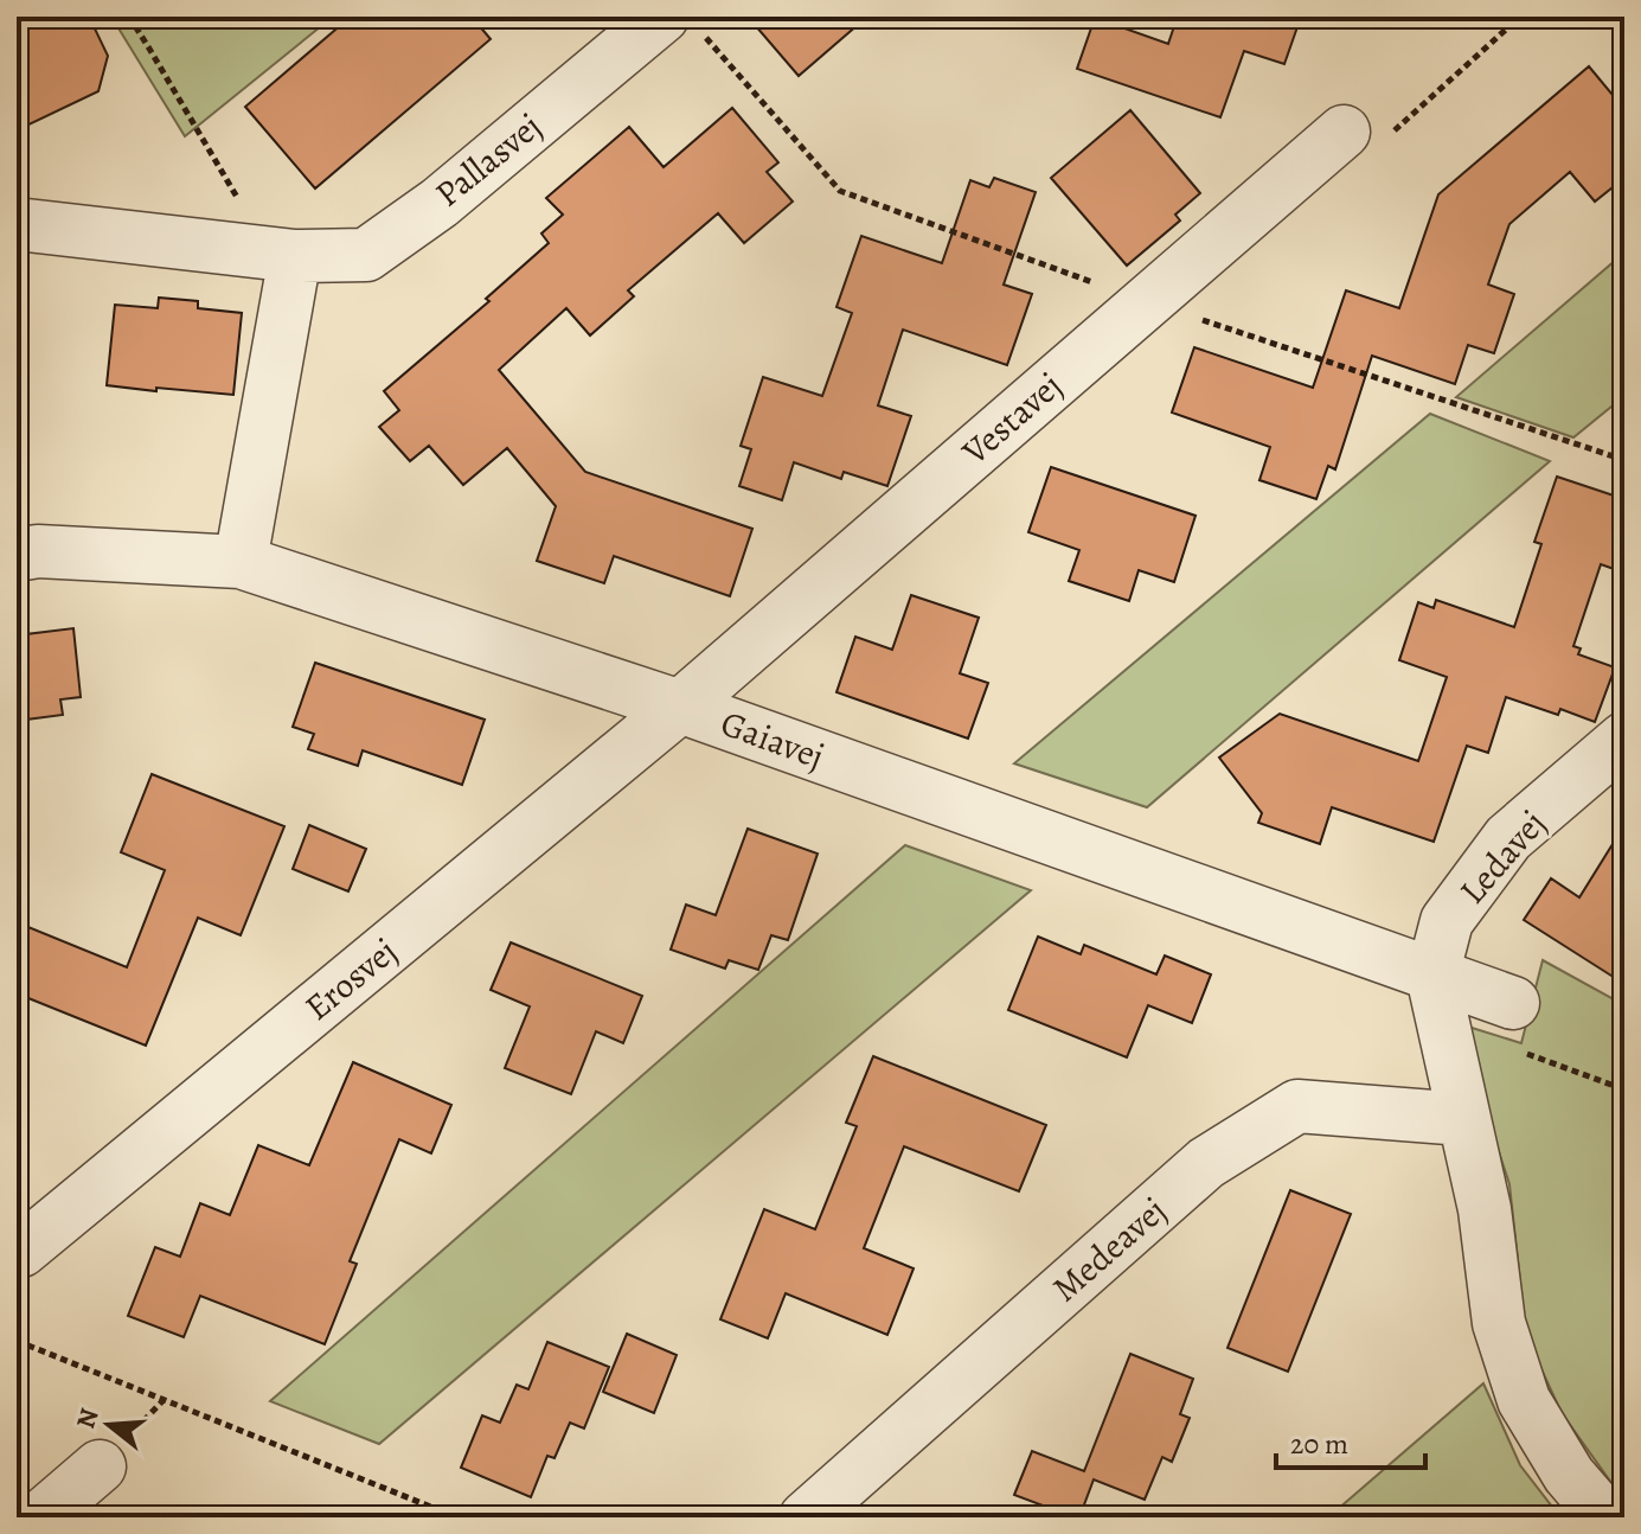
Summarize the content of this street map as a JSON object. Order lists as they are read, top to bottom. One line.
{"streets":{"street":["Pallasvej","Vestavej","Gaiavej","Ledavej","Erosvej","Medeavej"]},"crossings":[["Vestavej","Gaiavej"],["Vestavej","Erosvej"],["Gaiavej","Ledavej"],["Gaiavej","Erosvej"]],"scale_bar":"20 m","north":"left"}
